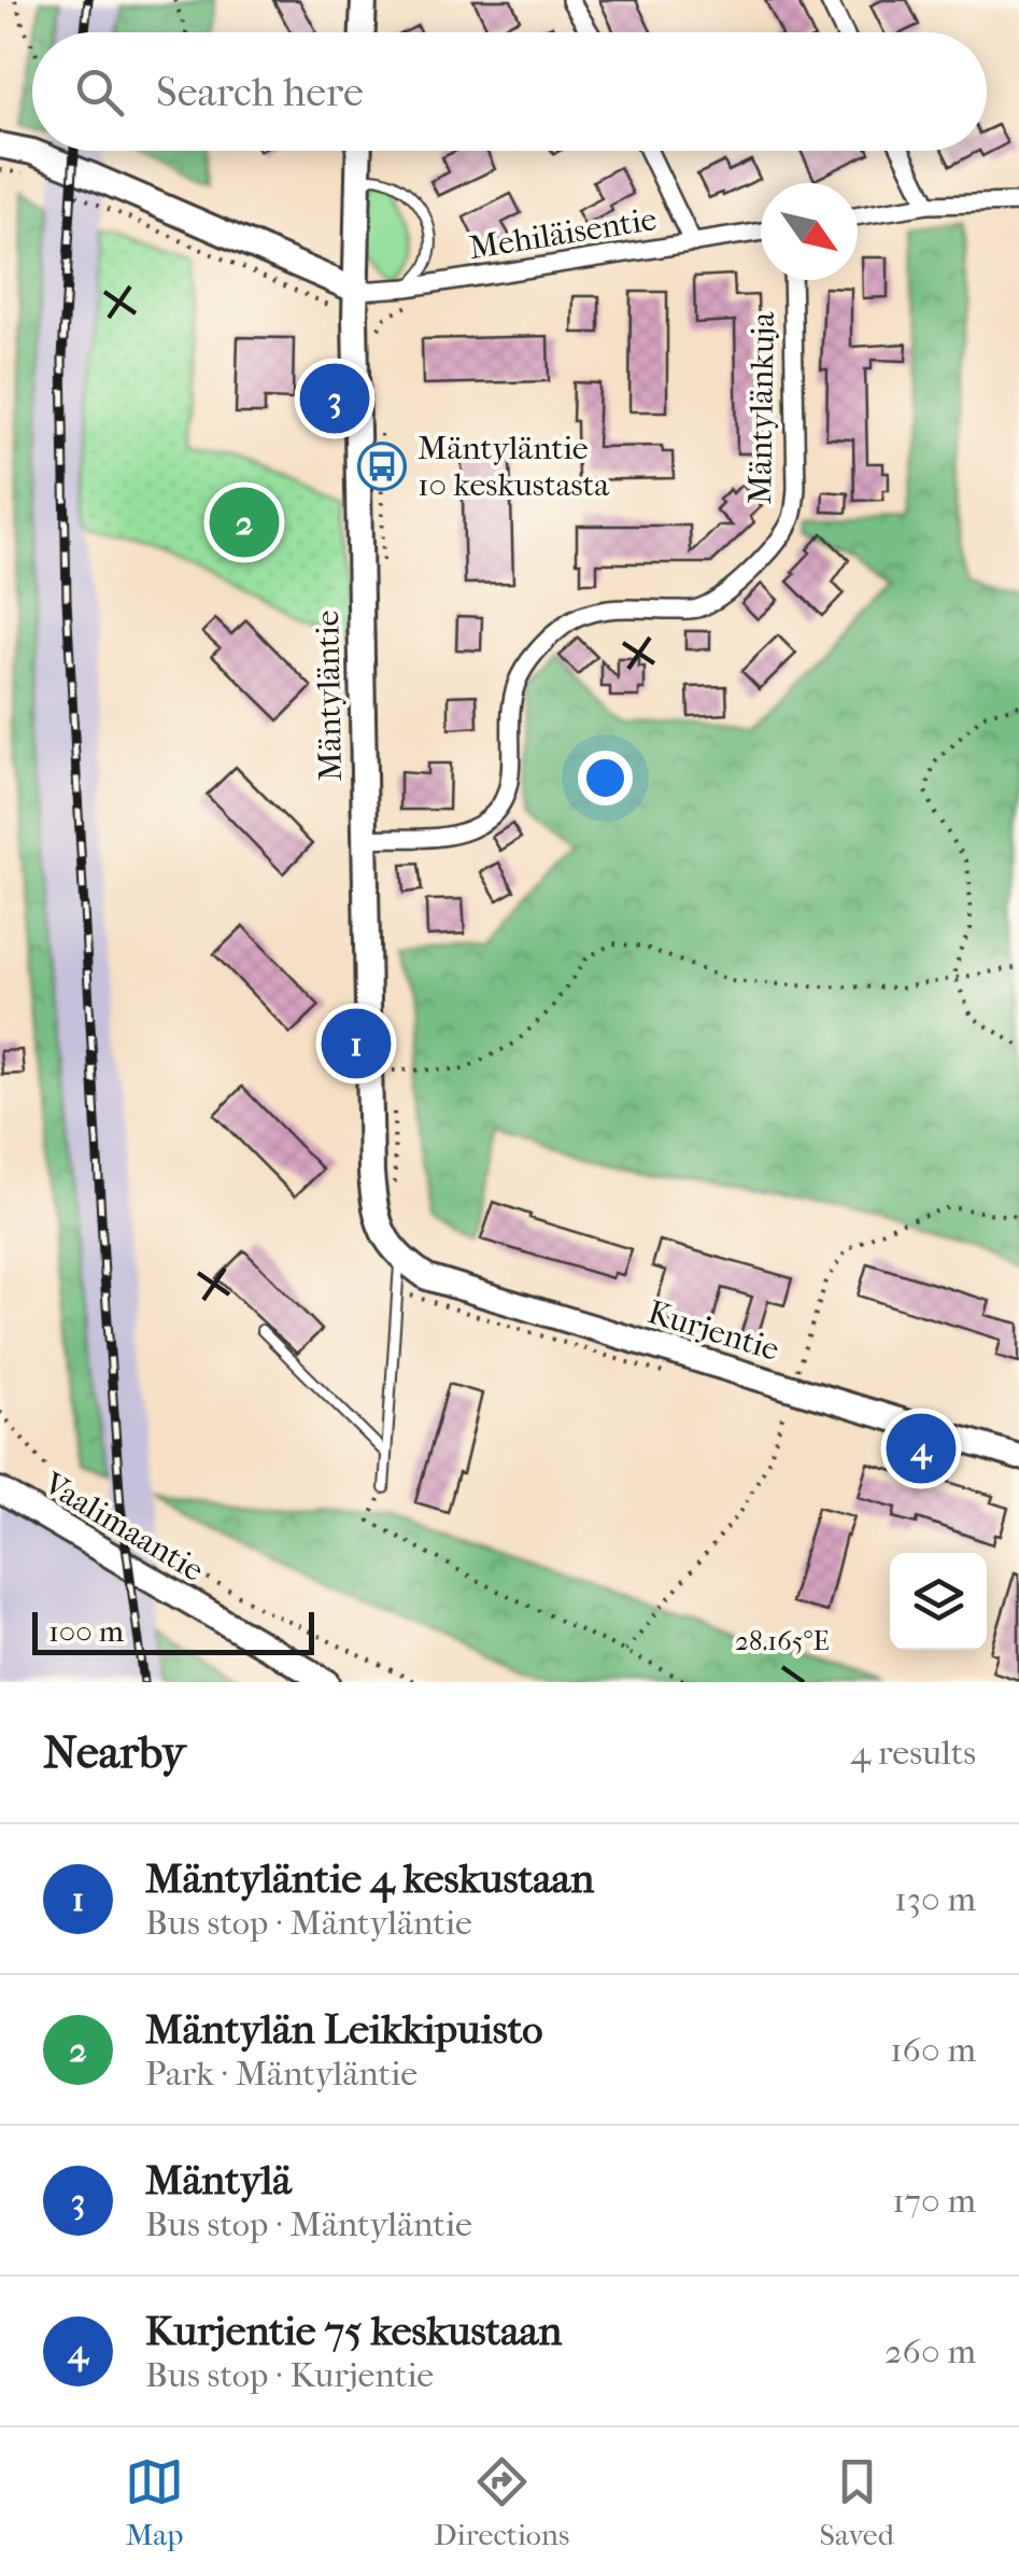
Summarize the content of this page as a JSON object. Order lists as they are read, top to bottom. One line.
{"streets":{"street":["Mehiläisentie","Mäntylänkuja","Mäntyläntie","Kurjentie","Vaalimaantie"]},"crossings":[["Mehiläisentie","Mäntyläntie"],["Mäntylänkuja","Mäntyläntie"],["Mäntyläntie","Kurjentie"]],"places":{"bus stop":["Mäntyläntie 10 keskustasta"]},"scale_bar":"100 m","north":"bottom right","page":{"search":"Search here","pins":["3","2","1","4"],"scale":"100 m","heading":["Nearby","4 results"],"list":[{"mark":"1","name":"Mäntyläntie 4 keskustaan","note":"Bus stop · Mäntyläntie","value":"130 m"},{"mark":"2","name":"Mäntylän Leikkipuisto","note":"Park · Mäntyläntie","value":"160 m"},{"mark":"3","name":"Mäntylä","note":"Bus stop · Mäntyläntie","value":"170 m"},{"mark":"4","name":"Kurjentie 75 keskustaan","note":"Bus stop · Kurjentie","value":"260 m"}],"nav":["Map","Directions","Saved"]},"coordinates":["28.165°E"]}
